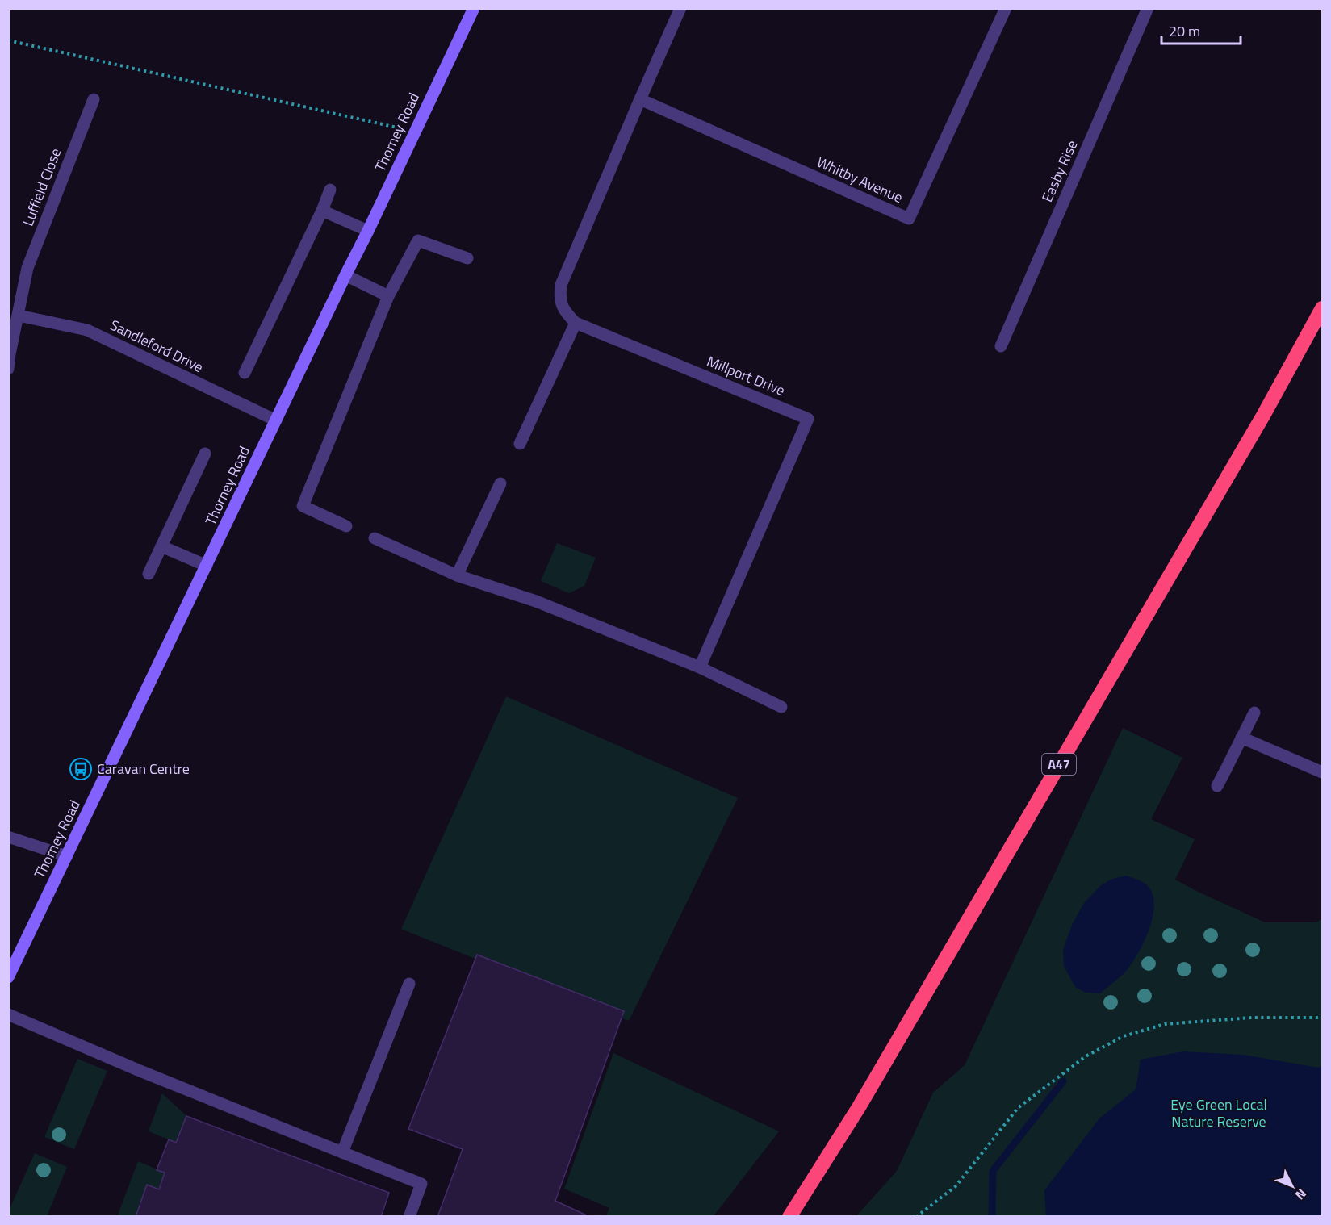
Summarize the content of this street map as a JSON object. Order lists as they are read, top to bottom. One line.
{"streets":{"highway":["A47"],"street":["Thorney Road","Easby Rise","Whitby Avenue","Luffield Close","Sandleford Drive","Millport Drive"]},"crossings":[["Thorney Road","Sandleford Drive"],["Whitby Avenue","Millport Drive"],["Luffield Close","Sandleford Drive"]],"parks":["Eye Green Local Nature Reserve"],"places":{"bus stop":["Caravan Centre"]},"scale_bar":"20 m","north":"bottom right"}
